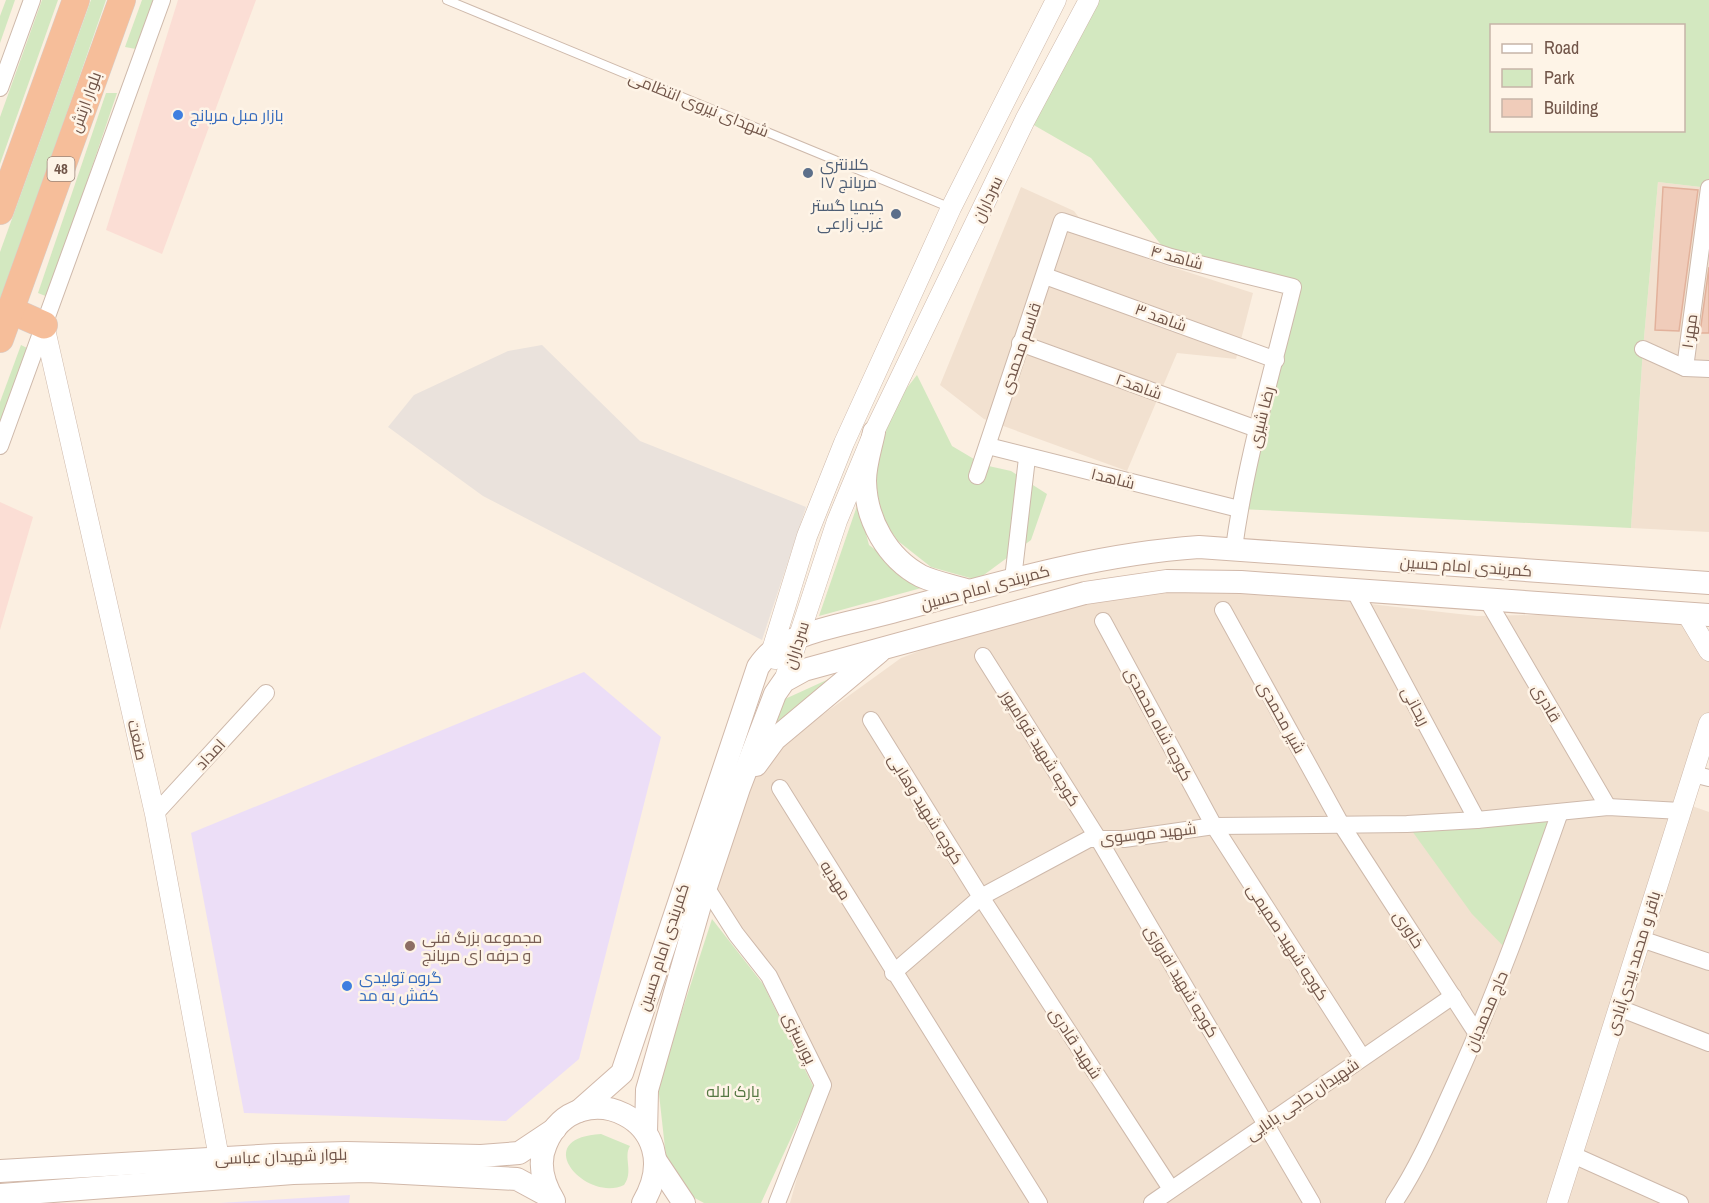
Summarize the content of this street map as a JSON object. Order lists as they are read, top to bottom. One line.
{"streets":{"highway":["بلوار ارتش","48"],"main road":["کمربندی امام حسین","بلوار شهیدان عباسی"],"street":["سرداران","شاهد ۴","شاهد ۳","مهر۱۰","قاسم محمدی","شاهد۲","رضا شیری","شاهد۱","قادری","ریحانی","شیر محمدی","کوچه شاه محمدی","صنعت","کوچه شهید قوامپور","امداد","کوچه شهید وهابی","شهید موسوی","مهدیه","خاوری","کوچه شهید صمیمی","باقر و محمد بیدی‌آبادی","کوچه شهید افروزی","حاج محمدیان","پورسبزی","شهید قادری","شهیدان حاجی بابایی"],"lane":["شهدای نیروی انتظامی"]},"crossings":[["شهدای نیروی انتظامی","سرداران"],["سرداران","کمربندی امام حسین"],["شاهد ۴","قاسم محمدی"],["شاهد ۴","رضا شیری"],["شاهد ۳","قاسم محمدی"],["شاهد ۳","رضا شیری"],["قاسم محمدی","شاهد۲"],["قاسم محمدی","شاهد۱"],["شاهد۲","رضا شیری"],["رضا شیری","شاهد۱"],["رضا شیری","کمربندی امام حسین"],["کمربندی امام حسین","قادری"],["کمربندی امام حسین","ریحانی"],["کمربندی امام حسین","پورسبزی"],["کمربندی امام حسین","بلوار شهیدان عباسی"],["قادری","شهید موسوی"],["ریحانی","شهید موسوی"],["شیر محمدی","شهید موسوی"],["شیر محمدی","خاوری"],["کوچه شاه محمدی","شهید موسوی"],["کوچه شاه محمدی","کوچه شهید صمیمی"],["صنعت","امداد"],["صنعت","بلوار شهیدان عباسی"],["کوچه شهید قوامپور","شهید موسوی"],["کوچه شهید قوامپور","کوچه شهید افروزی"],["کوچه شهید وهابی","شهید موسوی"],["کوچه شهید وهابی","شهید قادری"],["شهید موسوی","مهدیه"],["شهید موسوی","خاوری"],["شهید موسوی","کوچه شهید صمیمی"],["شهید موسوی","باقر و محمد بیدی‌آبادی"],["شهید موسوی","کوچه شهید افروزی"],["شهید موسوی","حاج محمدیان"],["شهید موسوی","شهید قادری"],["خاوری","حاج محمدیان"],["خاوری","شهیدان حاجی بابایی"],["کوچه شهید صمیمی","شهیدان حاجی بابایی"],["کوچه شهید افروزی","شهیدان حاجی بابایی"],["شهید قادری","شهیدان حاجی بابایی"]],"parks":["پارک لاله"],"places":["بازار مبل مریانج","کلانتری ۱۷ مریانج","کیمیا گستر غرب زارعی","مجموعه بزرگ فنی و حرفه ای مریانج","گروه تولیدی کفش به مد"],"legend":["Road","Park","Building"]}
